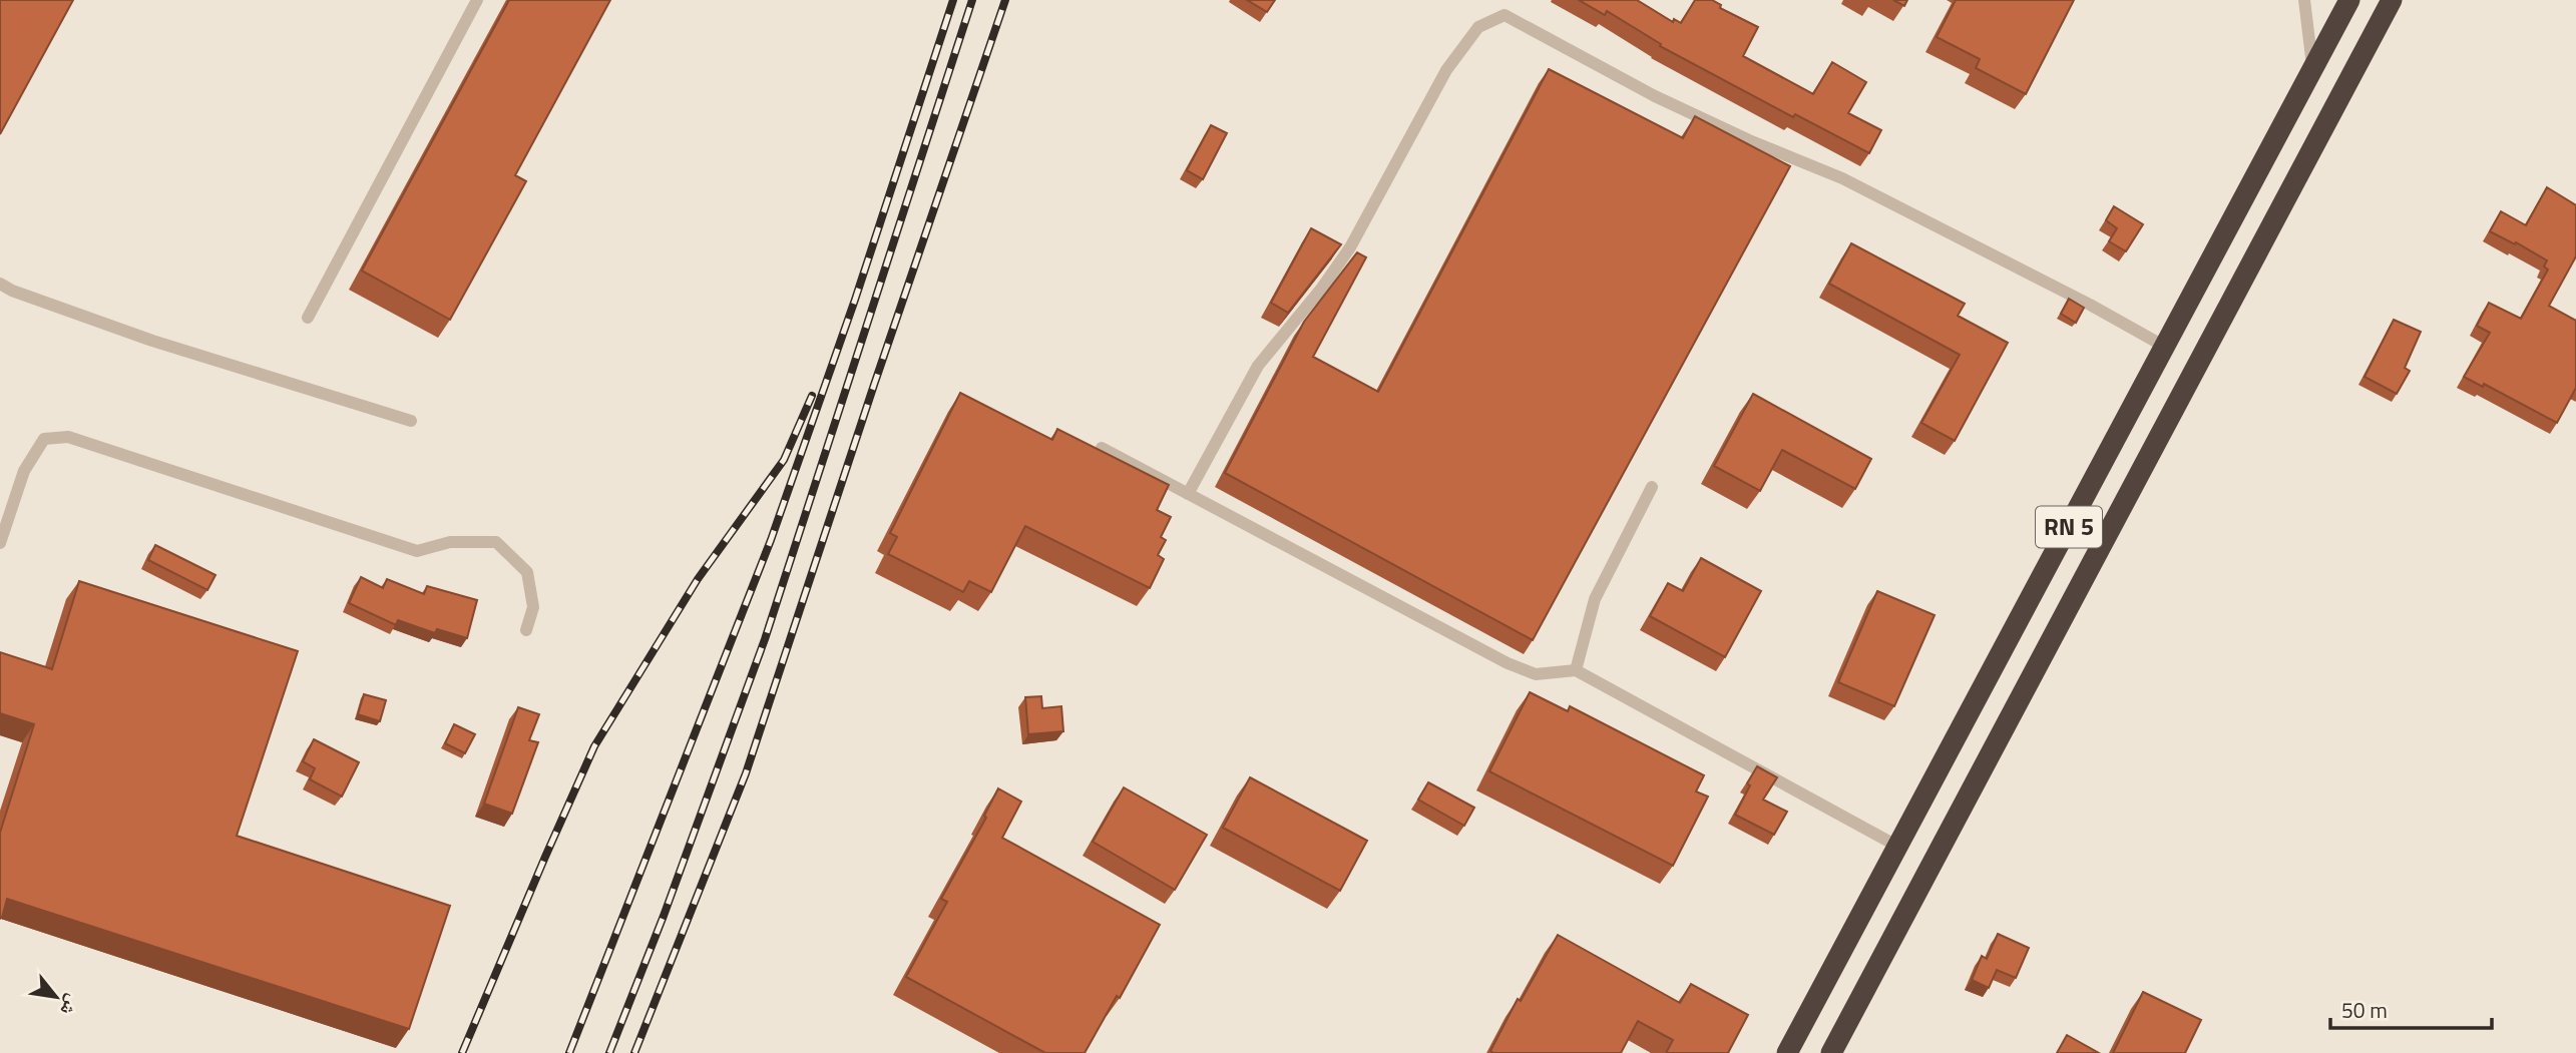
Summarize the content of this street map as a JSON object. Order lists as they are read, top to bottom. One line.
{"streets":{"highway":["RN 5"]},"scale_bar":"50 m","north":"bottom right"}
